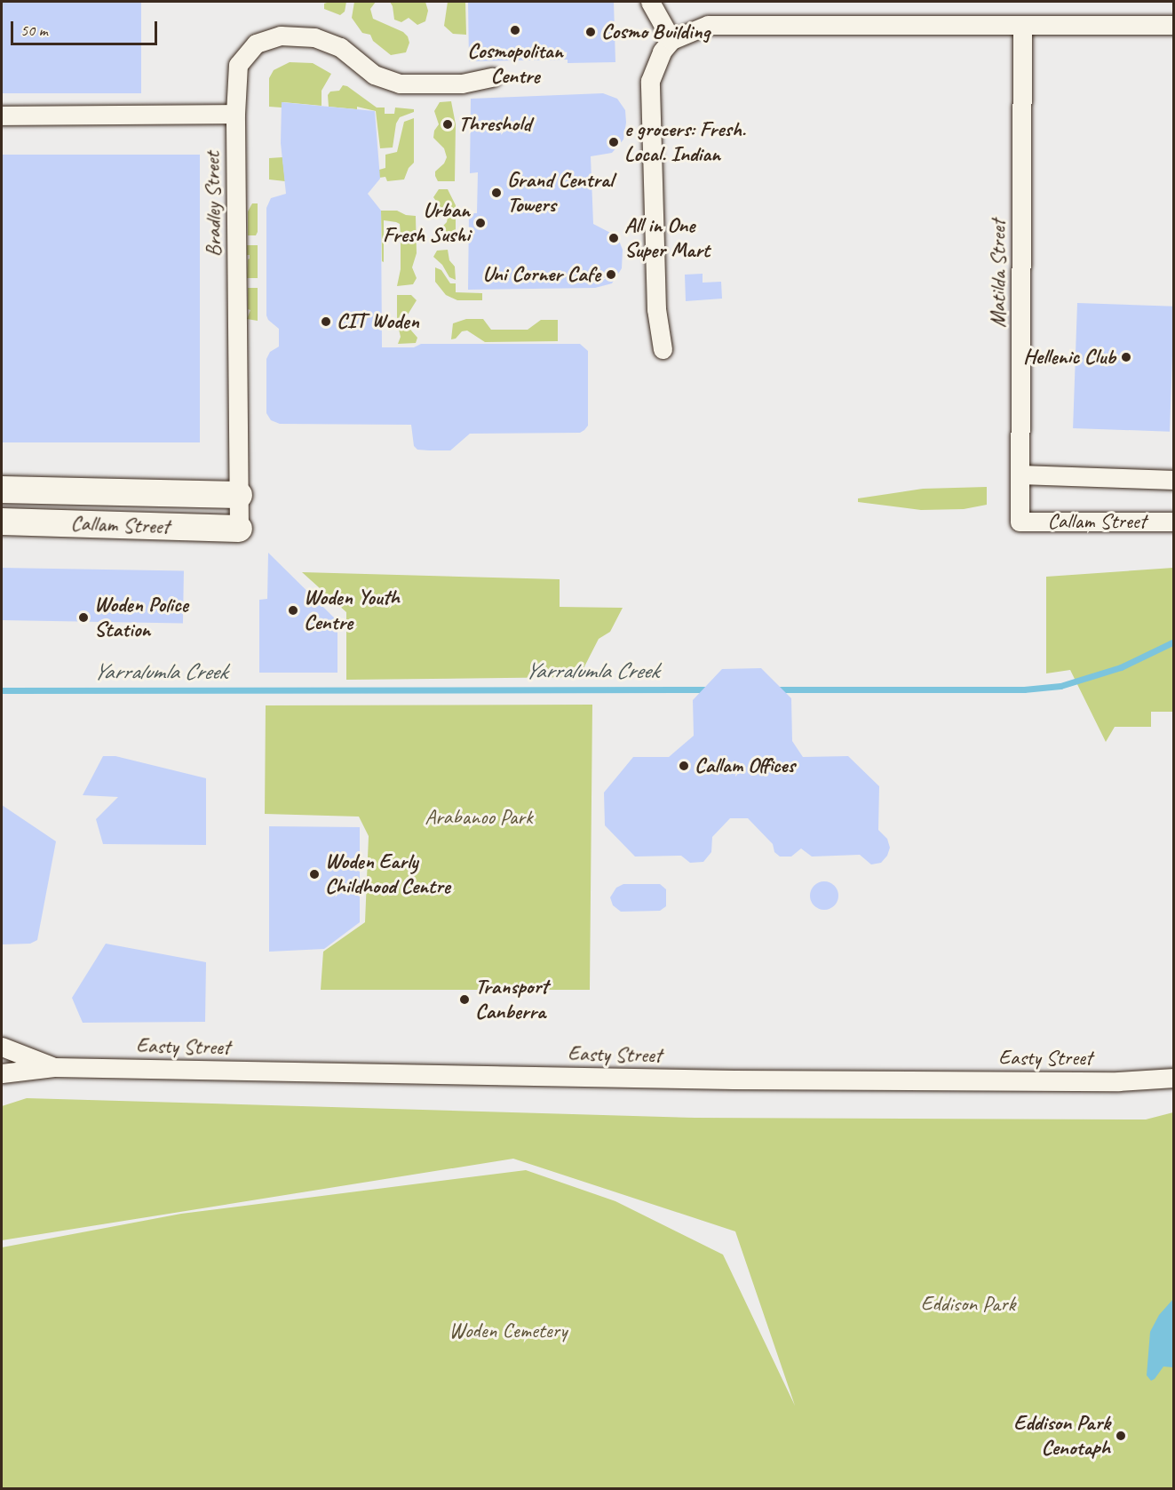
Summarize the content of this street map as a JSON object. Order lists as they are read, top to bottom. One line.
{"streets":{"street":["Bradley Street","Matilda Street","Callam Street","Easty Street"]},"crossings":[["Bradley Street","Callam Street"],["Matilda Street","Callam Street"]],"water":["Yarralumla Creek"],"parks":["Arabanoo Park","Eddison Park","Woden Cemetery"],"places":["Cosmopolitan Centre","Cosmo Building","Threshold","e grocers: Fresh. Local. Indian","Grand Central Towers","Urban Fresh Sushi","All in One Super Mart","Uni Corner Cafe","CIT Woden","Hellenic Club","Woden Youth Centre","Woden Police Station","Callam Offices","Woden Early Childhood Centre","Transport Canberra","Eddison Park Cenotaph"],"scale_bar":"50 m"}
